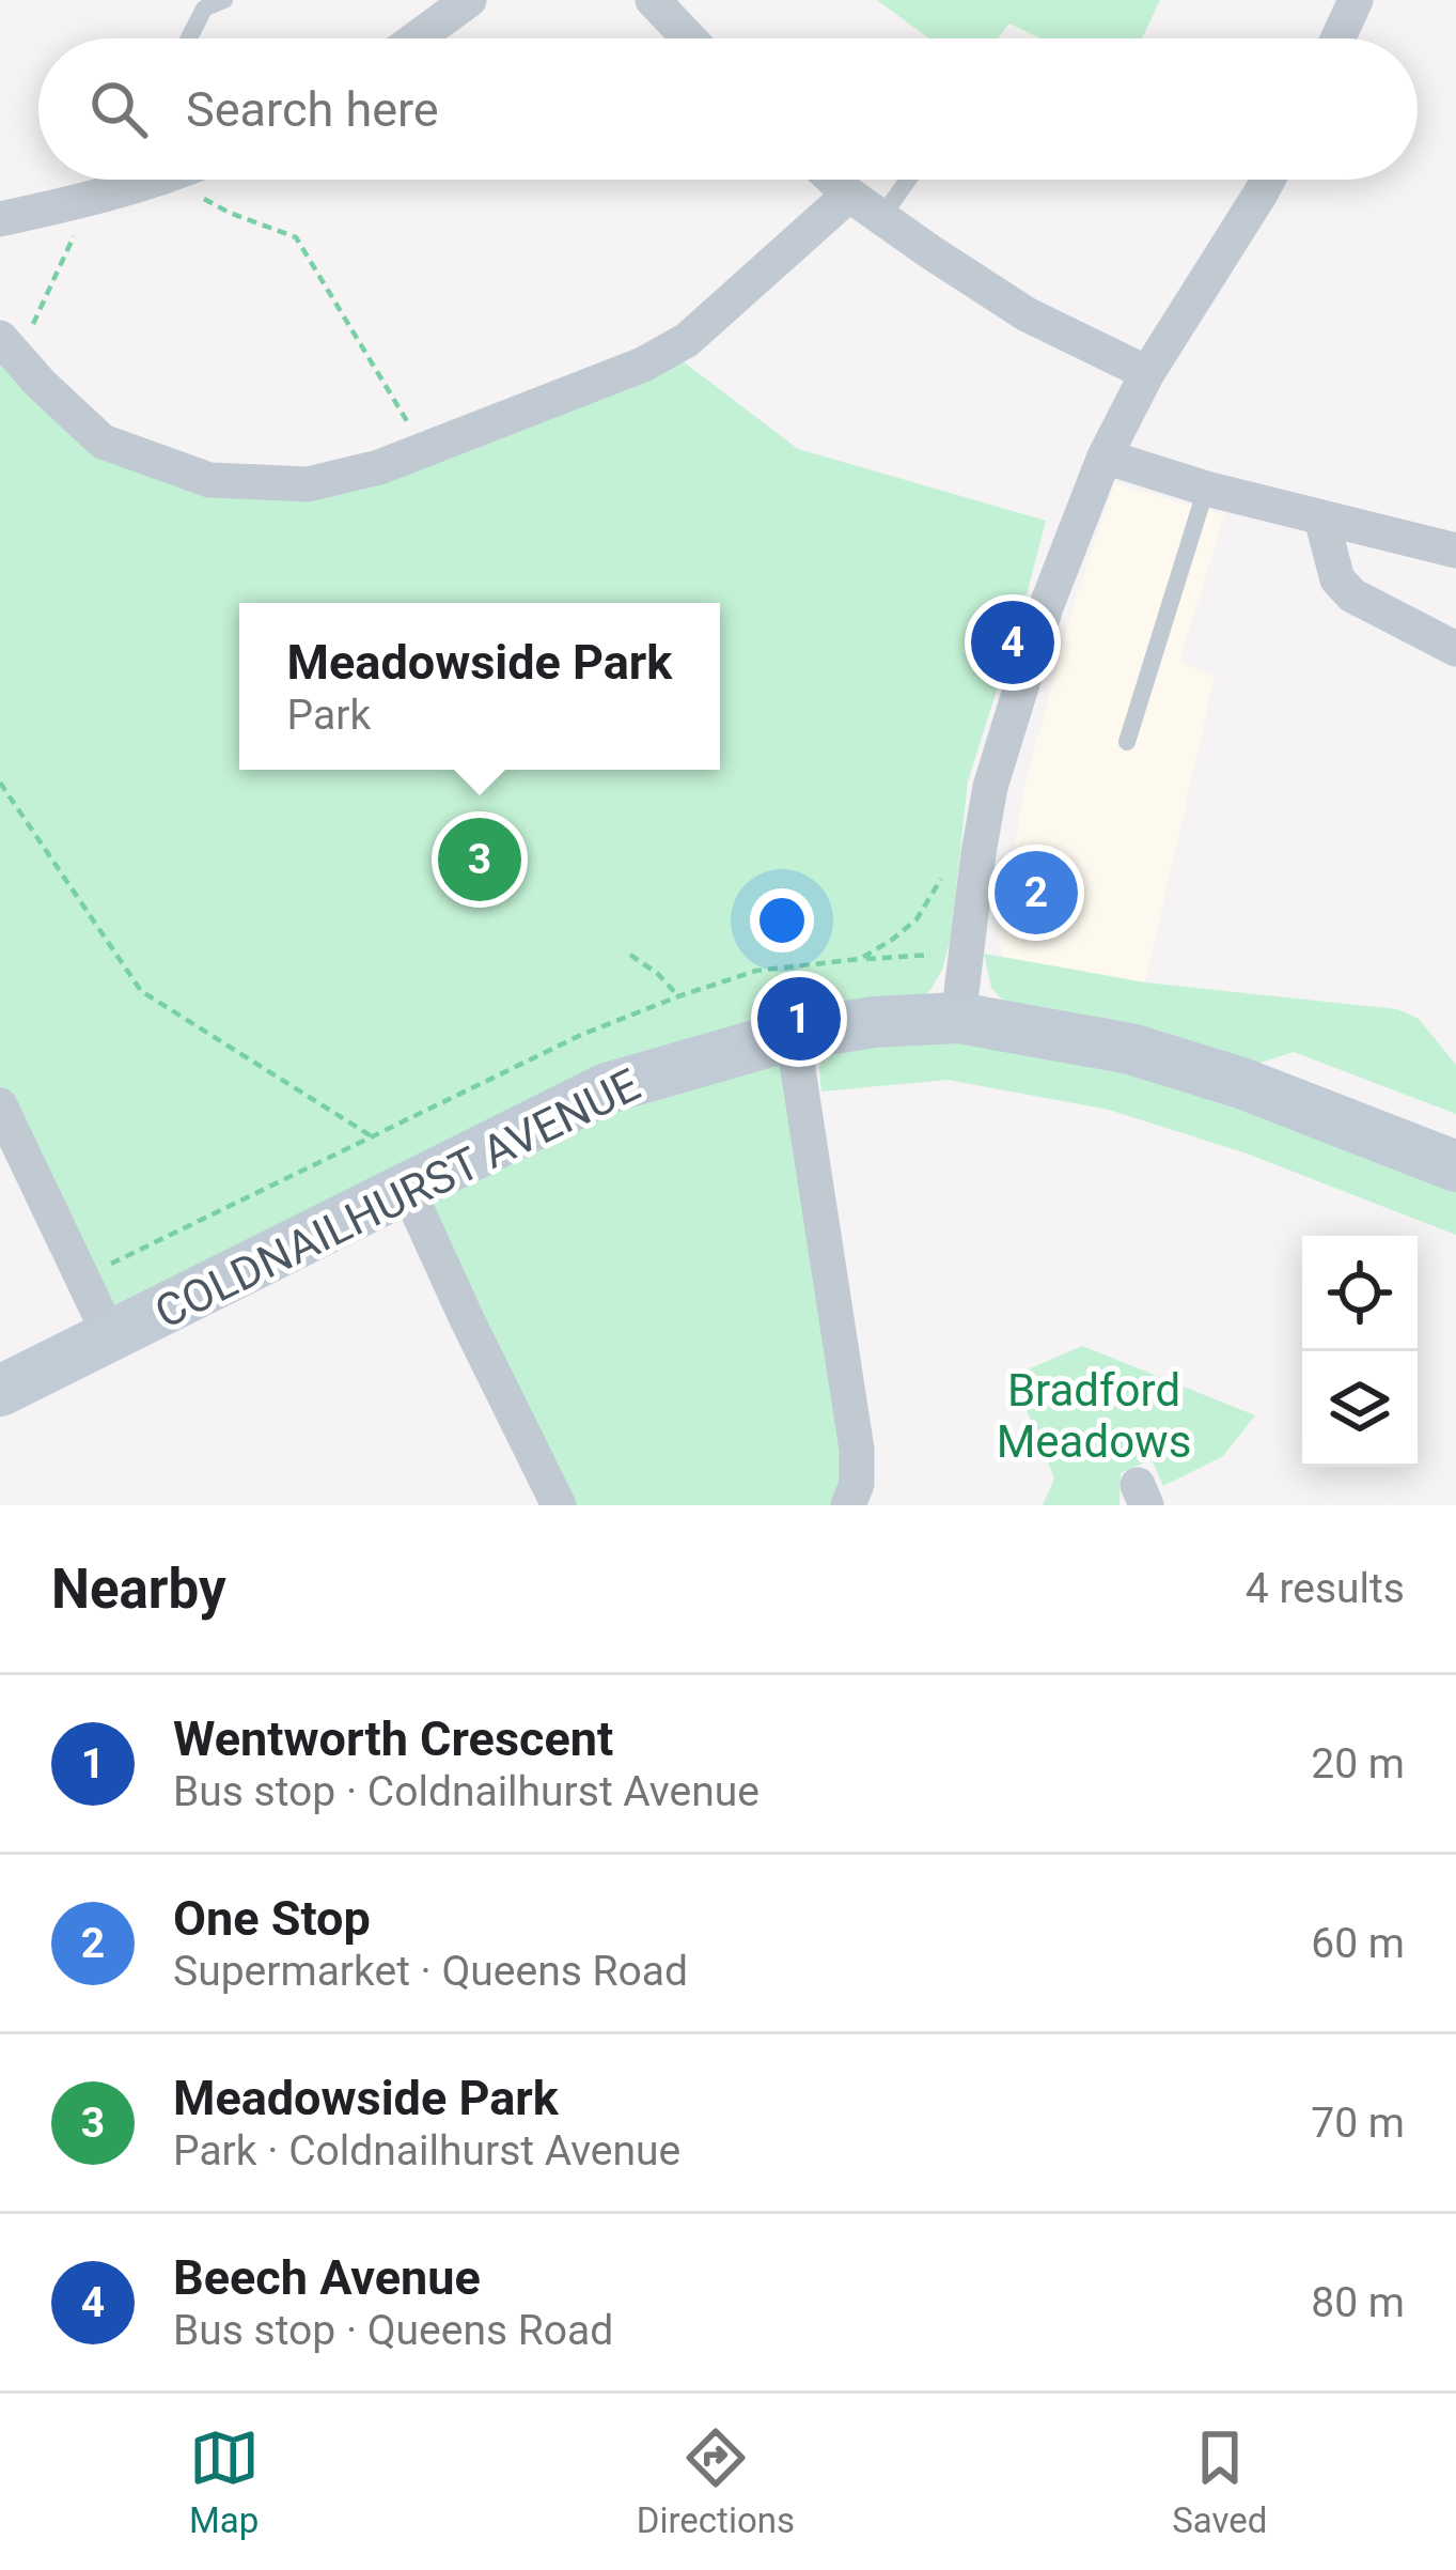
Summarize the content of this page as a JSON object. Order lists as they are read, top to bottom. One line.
{"streets":{"street":["COLDNAILHURST AVENUE"]},"parks":["Bradford Meadows"],"page":{"search":"Search here","pins":["4","3","2","1"],"popup":["Meadowside Park","Park"],"heading":["Nearby","4 results"],"list":[{"mark":"1","name":"Wentworth Crescent","note":"Bus stop · Coldnailhurst Avenue","value":"20 m"},{"mark":"2","name":"One Stop","note":"Supermarket · Queens Road","value":"60 m"},{"mark":"3","name":"Meadowside Park","note":"Park · Coldnailhurst Avenue","value":"70 m"},{"mark":"4","name":"Beech Avenue","note":"Bus stop · Queens Road","value":"80 m"}],"nav":["Map","Directions","Saved"]}}
